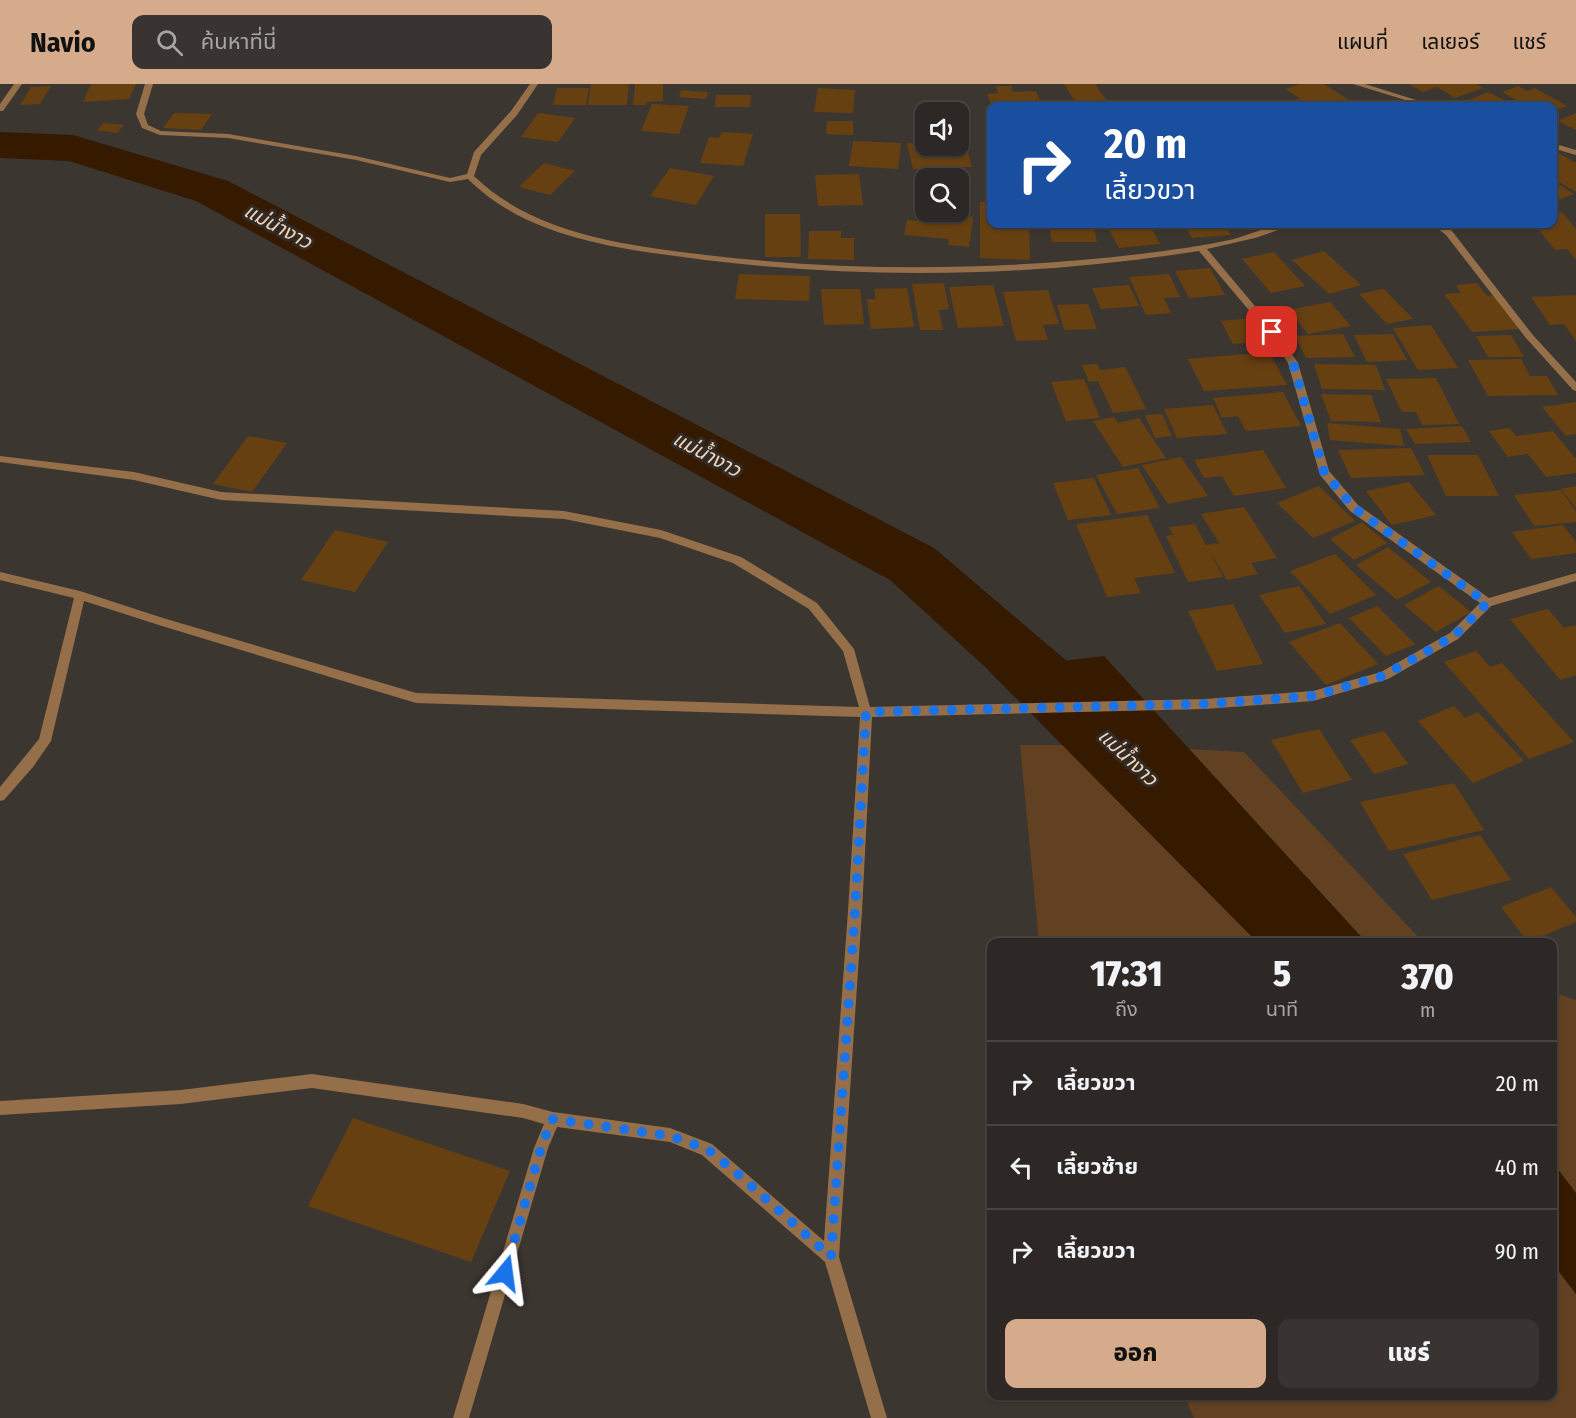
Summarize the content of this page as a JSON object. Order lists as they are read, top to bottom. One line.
{"water":["แม่น้ำงาว"],"page":{"header":"Navio","search":"ค้นหาที่นี่","nav":["แผนที่","เลเยอร์","แชร์"],"turn":["20 m","เลี้ยวขวา"],"eta":["17:31","ถึง","5","นาที","370","m"],"list":[{"name":"เลี้ยวขวา","value":"20 m"},{"name":"เลี้ยวซ้าย","value":"40 m"},{"name":"เลี้ยวขวา","value":"90 m"}],"buttons":["ออก","แชร์"]}}
